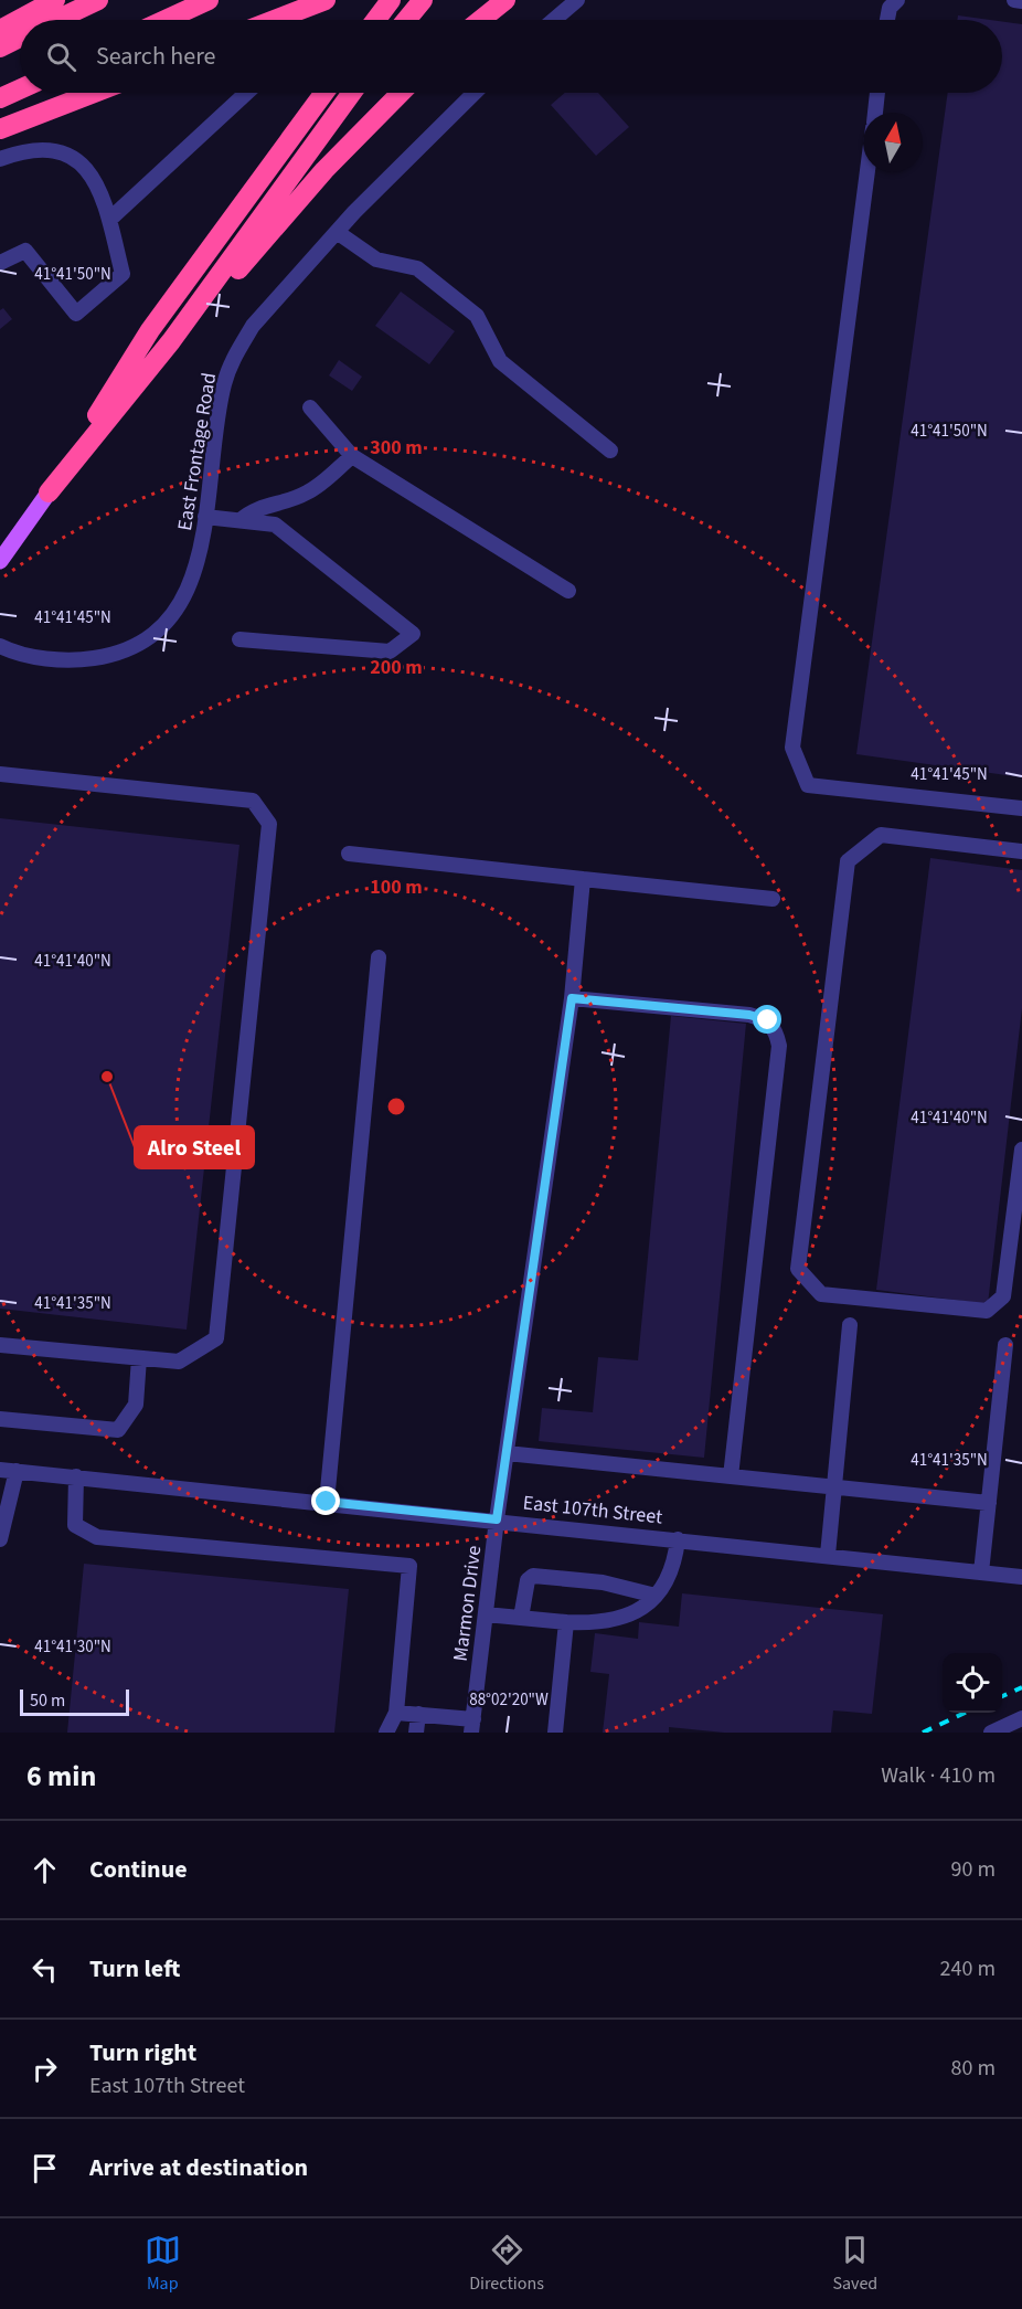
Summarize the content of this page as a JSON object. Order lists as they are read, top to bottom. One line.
{"streets":{"street":["East Frontage Road","East 107th Street","Marmon Drive"]},"crossings":[["East 107th Street","Marmon Drive"]],"places":["Alro Steel"],"scale_bar":"50 m","north":"top","page":{"search":"Search here","scale":"50 m","heading":["6 min","Walk · 410 m"],"list":[["Continue","90 m"],["Turn left","240 m"],["Turn right","East 107th Street","80 m"],"Arrive at destination"],"nav":["Map","Directions","Saved"]},"coordinates":["41°41'50\"N","41°41'45\"N","41°41'40\"N","41°41'35\"N","41°41'30\"N","88°02'20\"W"],"rings":["300 m","200 m","100 m"]}
